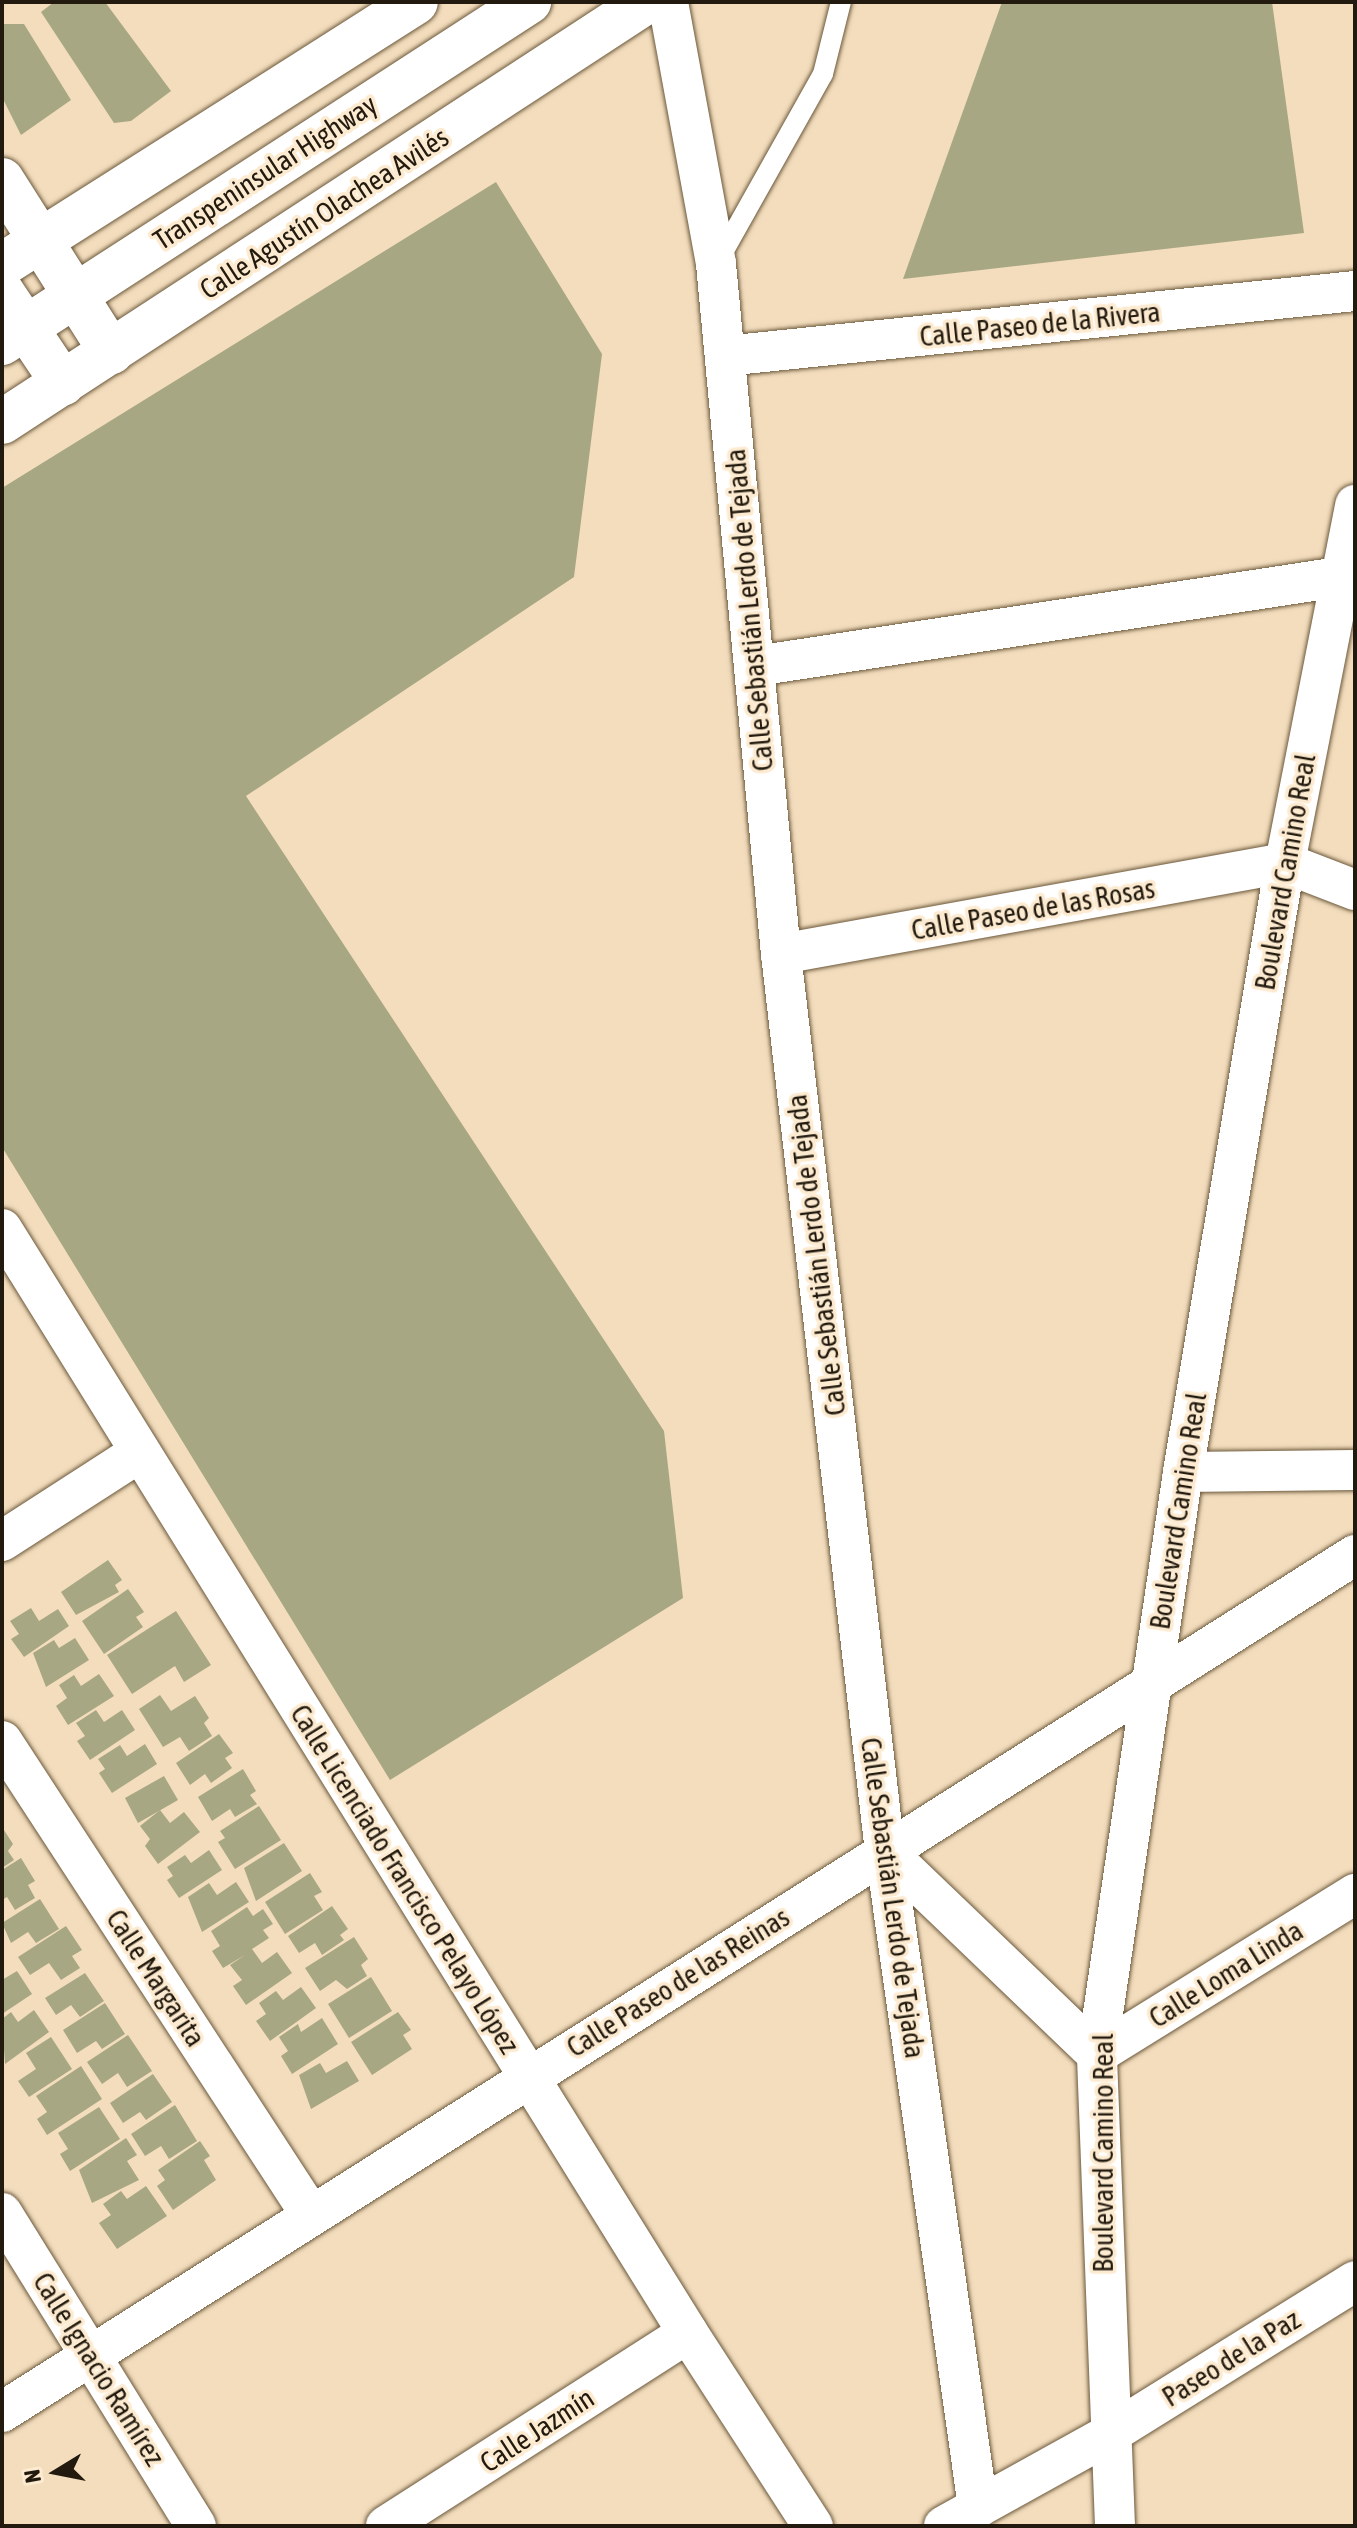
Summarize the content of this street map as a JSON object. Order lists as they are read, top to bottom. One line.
{"streets":{"main road":["Transpeninsular Highway","Calle Agustín Olachea Avilés"],"street":["Calle Paseo de la Rivera","Calle Sebastián Lerdo de Tejada","Boulevard Camino Real","Calle Paseo de las Rosas","Calle Licenciado Francisco Pelayo López","Calle Loma Linda","Calle Margarita","Calle Paseo de las Reinas","Paseo de la Paz","Calle Ignacio Ramírez","Calle Jazmín"]},"crossings":[["Calle Paseo de la Rivera","Calle Sebastián Lerdo de Tejada"],["Calle Sebastián Lerdo de Tejada","Calle Paseo de las Rosas"],["Calle Sebastián Lerdo de Tejada","Calle Paseo de las Reinas"],["Calle Sebastián Lerdo de Tejada","Paseo de la Paz"],["Boulevard Camino Real","Calle Paseo de las Rosas"],["Boulevard Camino Real","Calle Loma Linda"],["Boulevard Camino Real","Calle Paseo de las Reinas"],["Boulevard Camino Real","Paseo de la Paz"],["Calle Licenciado Francisco Pelayo López","Calle Paseo de las Reinas"],["Calle Licenciado Francisco Pelayo López","Calle Jazmín"],["Calle Margarita","Calle Paseo de las Reinas"],["Calle Paseo de las Reinas","Calle Ignacio Ramírez"]],"north":"left"}
